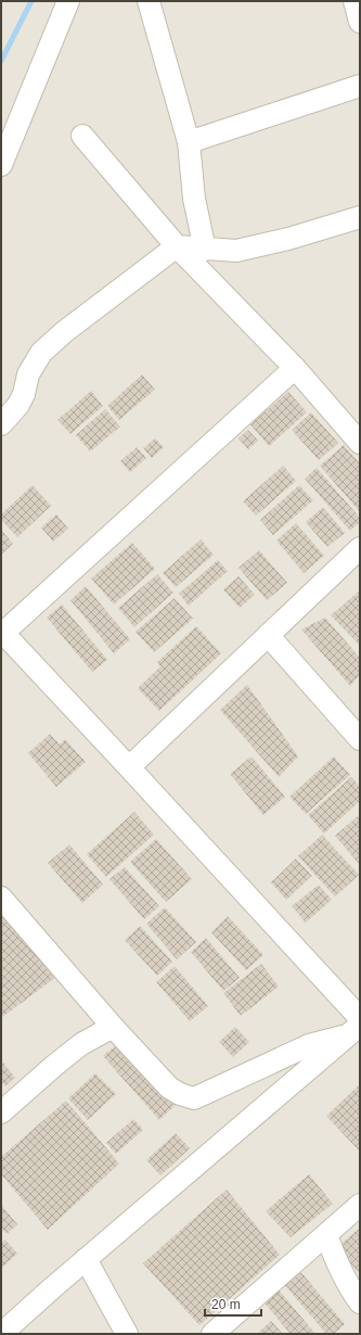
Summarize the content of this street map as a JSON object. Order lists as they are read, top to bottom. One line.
{"scale_bar":"20 m"}
